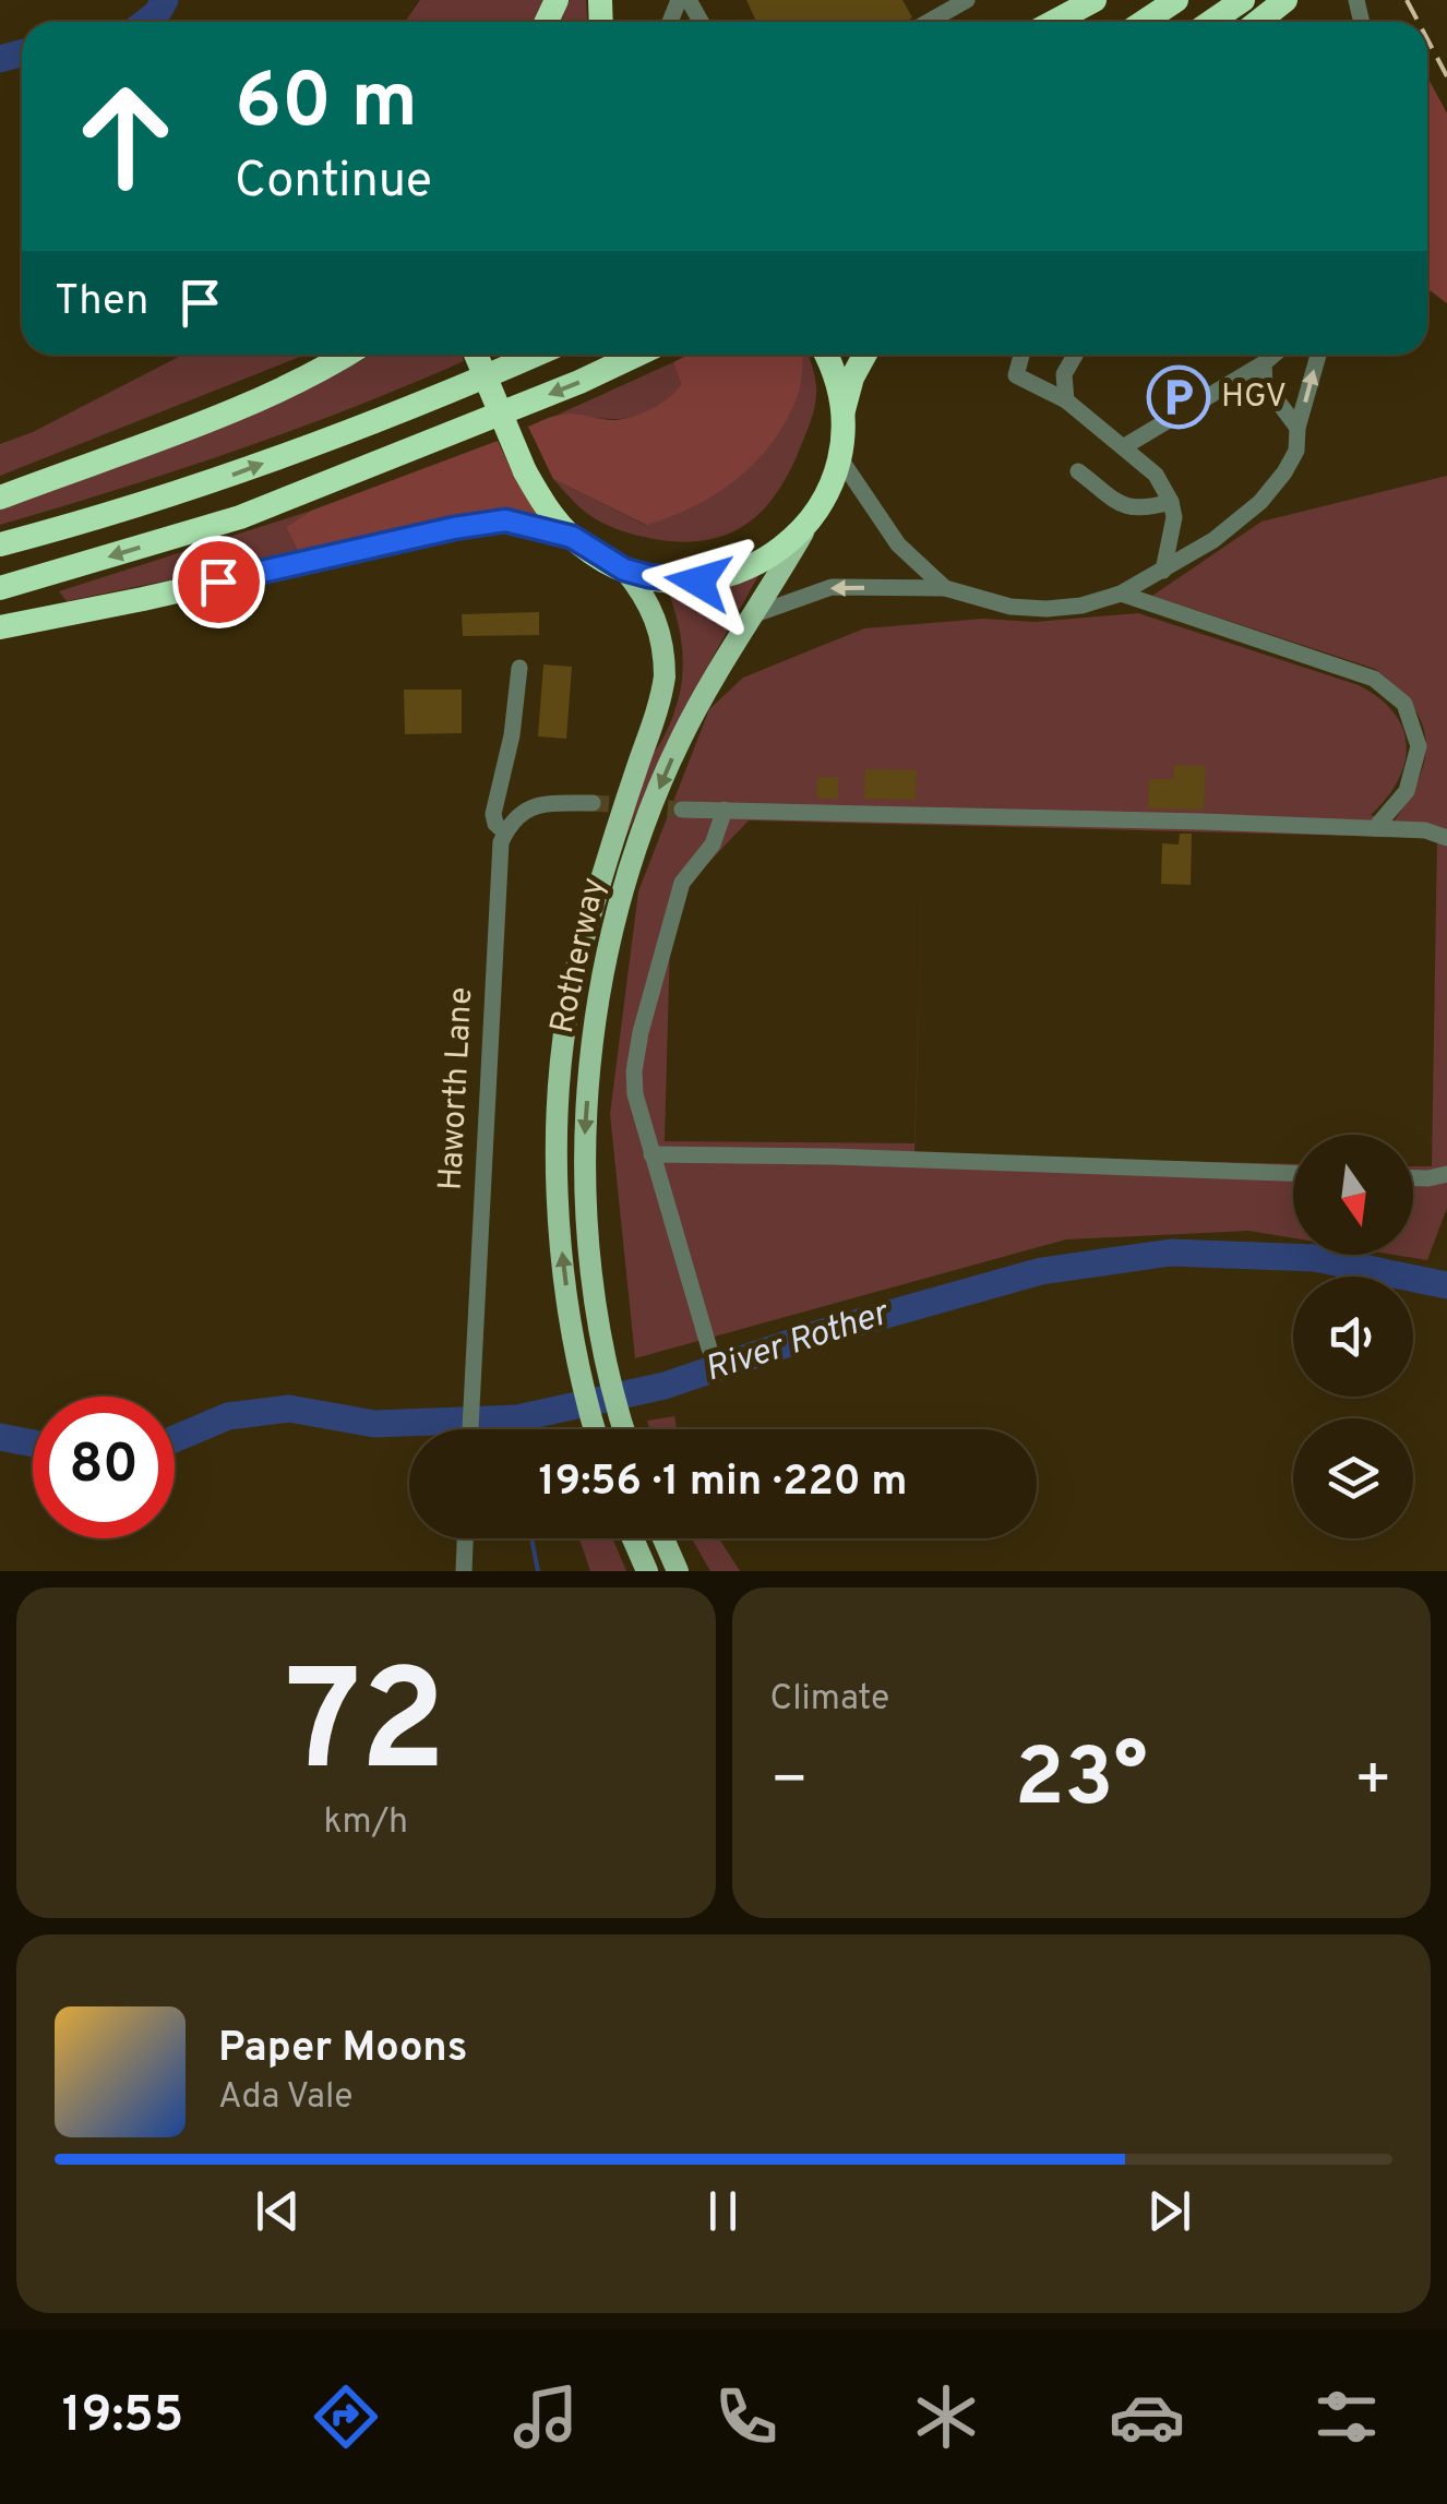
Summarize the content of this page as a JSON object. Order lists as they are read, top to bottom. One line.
{"streets":{"main road":["Rotherway"],"lane":["Haworth Lane"]},"water":["River Rother"],"places":{"parking":["HGV"]},"north":"bottom","page":{"turn":["60 m","Continue"],"then":"Then","limit":"80","trip":"19:56 · 1 min · 220 m","tile":[["72","km/h"],"Climate"],"heat":["−","23°","+"],"song":["Paper Moons","Ada Vale"],"tabs":"19:55"}}
